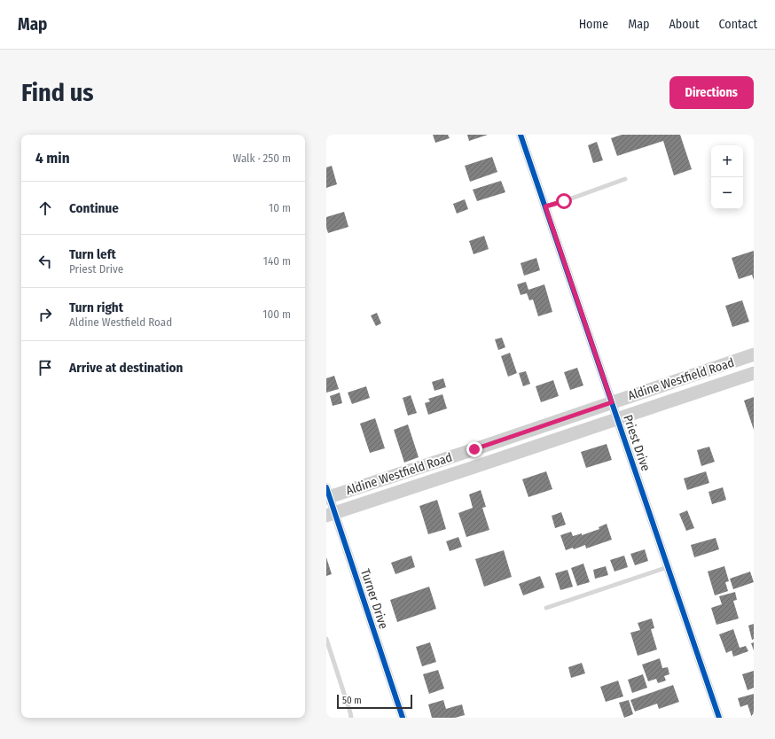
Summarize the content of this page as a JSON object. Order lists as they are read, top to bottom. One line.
{"streets":{"main road":["Aldine Westfield Road"],"street":["Priest Drive","Turner Drive"]},"crossings":[["Aldine Westfield Road","Priest Drive"],["Aldine Westfield Road","Turner Drive"]],"scale_bar":"50 m","page":{"header":"Map","nav":["Home","Map","About","Contact"],"buttons":"Directions","title":"Find us","heading":["4 min","Walk · 250 m"],"map_buttons":["+","−"],"list":[["Continue","10 m"],["Turn left","Priest Drive","140 m"],["Turn right","Aldine Westfield Road","100 m"],"Arrive at destination"],"scale":"50 m"}}
